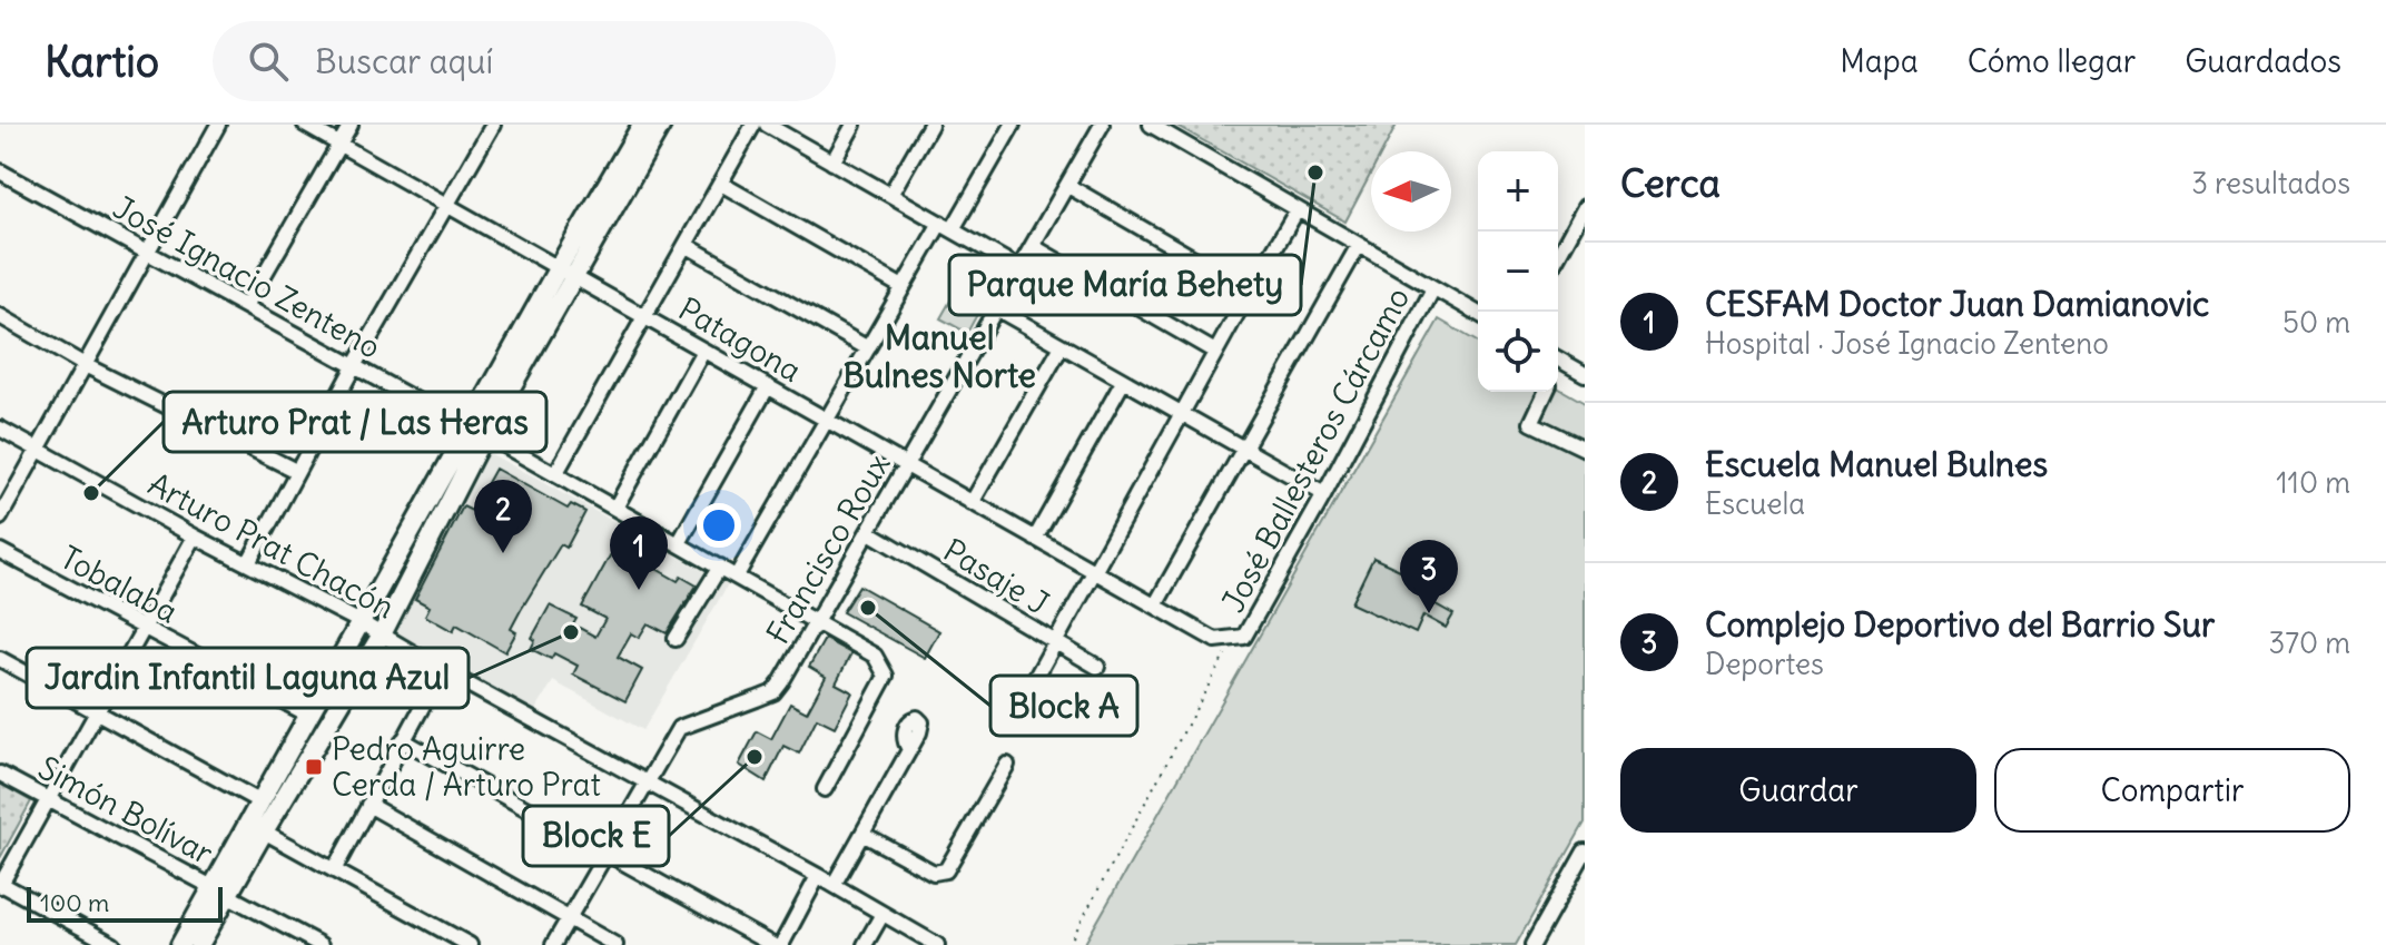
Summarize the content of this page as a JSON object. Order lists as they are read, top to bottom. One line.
{"streets":{"street":["José Ignacio Zenteno","Patagona","José Ballesteros Cárcamo","Arturo Prat Chacón","Francisco Roux","Pasaje J","Tobalaba","Simón Bolívar"]},"crossings":[["José Ignacio Zenteno","Francisco Roux"],["Patagona","José Ballesteros Cárcamo"],["Patagona","Francisco Roux"],["Arturo Prat Chacón","Francisco Roux"],["Francisco Roux","Pasaje J"]],"districts":["Manuel Bulnes Norte"],"places":{"other":["Parque María Behety","Arturo Prat / Las Heras","Block A","Jardin Infantil Laguna Azul","Block E"],"transit":["Pedro Aguirre Cerda / Arturo Prat"]},"scale_bar":"100 m","north":"left","page":{"header":"Kartio","search":"Buscar aquí","nav":["Mapa","Cómo llegar","Guardados"],"heading":["Cerca","3 resultados"],"map_buttons":["+","−"],"list":[{"mark":"1","name":"CESFAM Doctor Juan Damianovic","note":"Hospital · José Ignacio Zenteno","value":"50 m"},{"mark":"2","name":"Escuela Manuel Bulnes","note":"Escuela","value":"110 m"},{"mark":"3","name":"Complejo Deportivo del Barrio Sur","note":"Deportes","value":"370 m"}],"pins":["2","1","3"],"buttons":["Guardar","Compartir"],"scale":"100 m"}}
